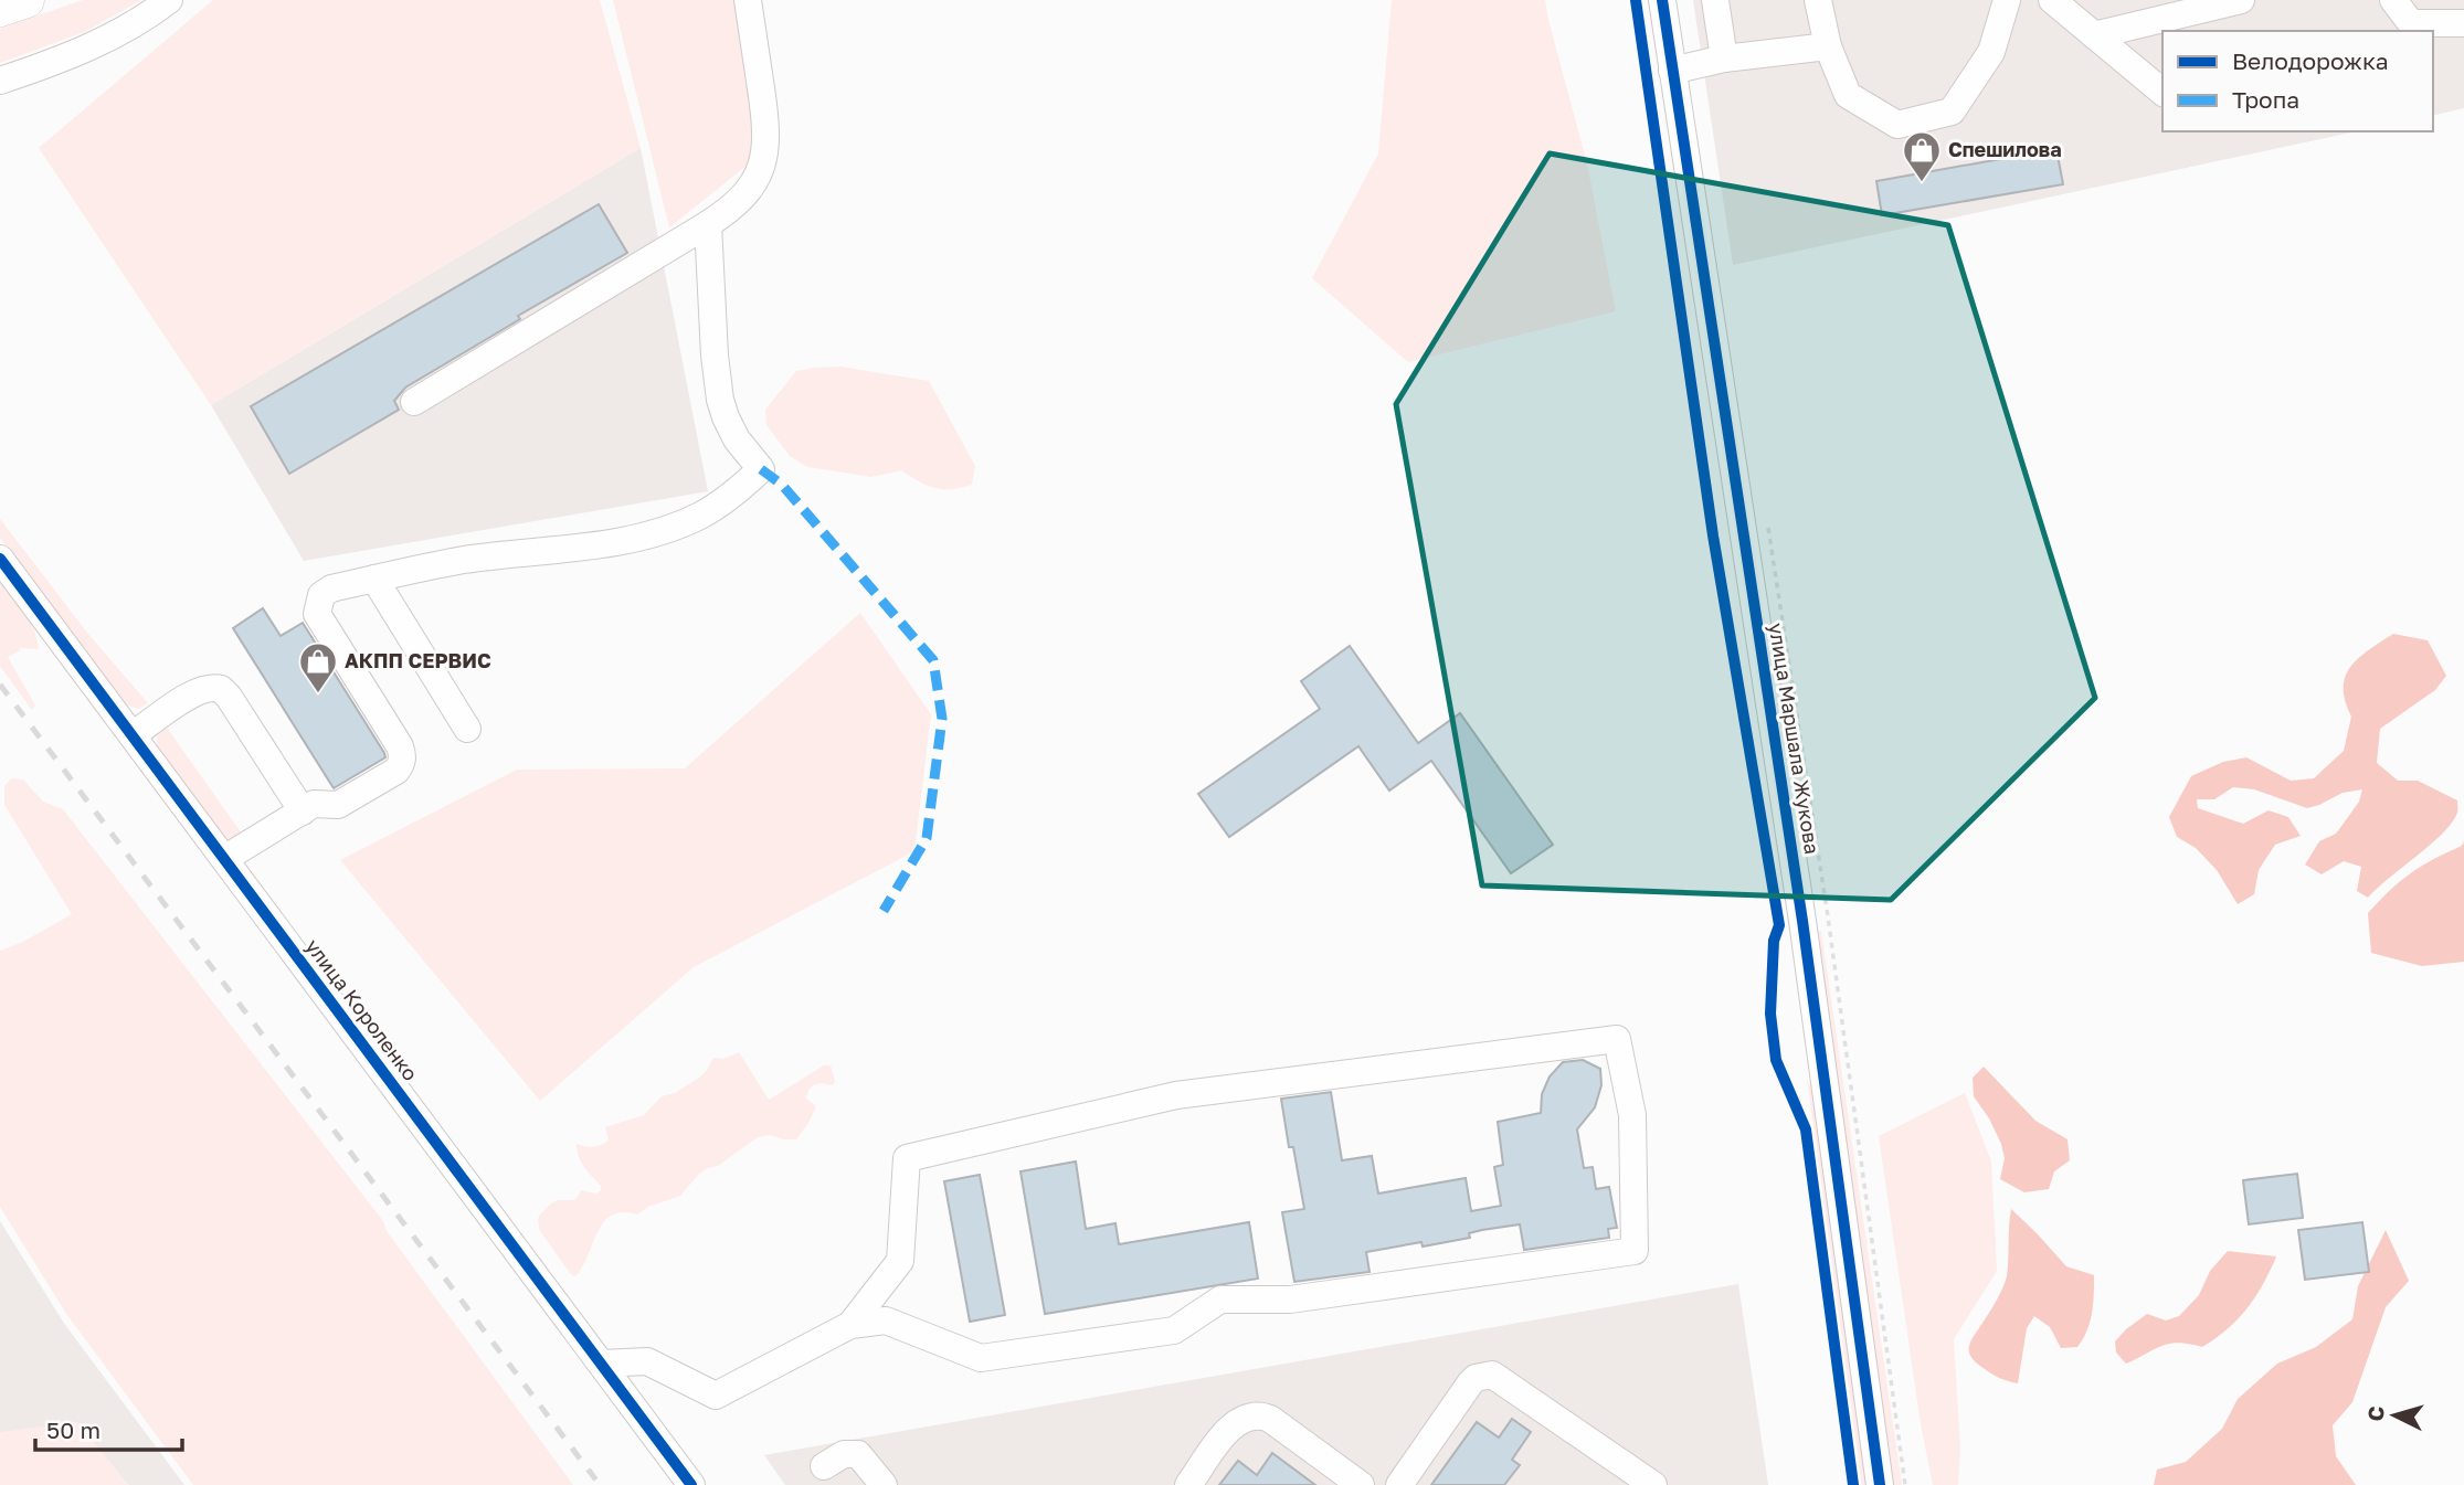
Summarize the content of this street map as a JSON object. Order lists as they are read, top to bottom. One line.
{"streets":{"street":["улица Маршала Жукова","улица Короленко"]},"places":{"shop":["Спешилова","АКПП СЕРВИС"]},"legend":["Велодорожка","Тропа"],"scale_bar":"50 m","north":"left"}
